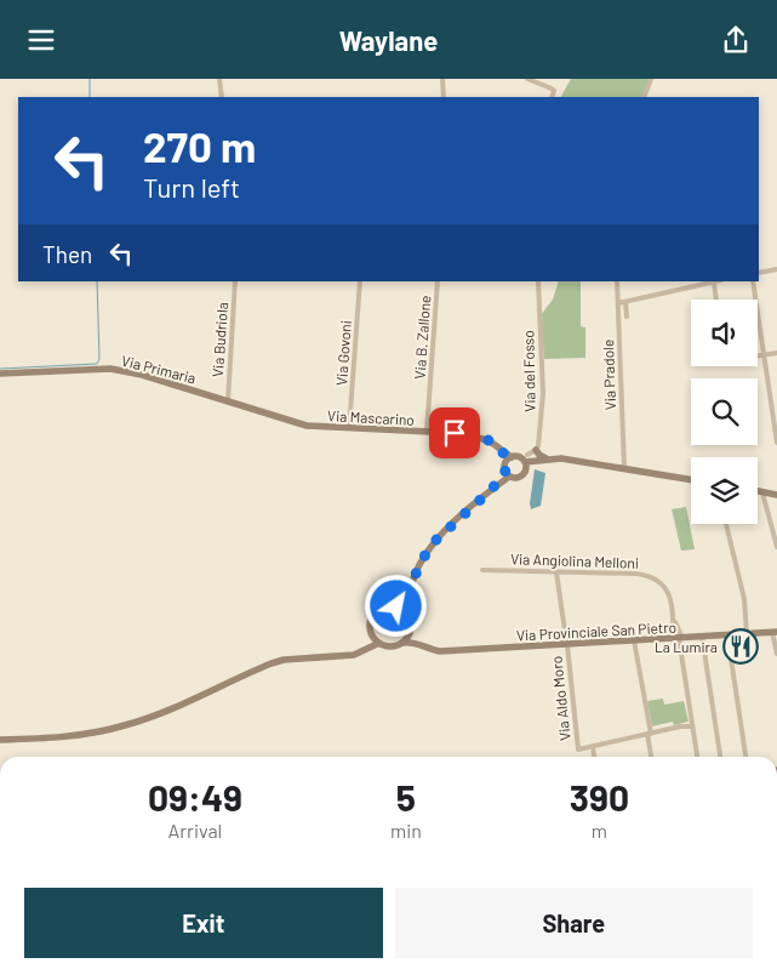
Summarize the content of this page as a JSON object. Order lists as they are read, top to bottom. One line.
{"streets":{"street":["Via B. Zallone","Via Budriola","Via Govoni","Via Primaria","Via del Fosso","Via Pradole","Via Mascarino","Via Angiolina Melloni","Via Provinciale San Pietro","Via Aldo Moro"]},"crossings":[["Via B. Zallone","Via Mascarino"],["Via Budriola","Via Primaria"],["Via Govoni","Via Mascarino"],["Via Primaria","Via Mascarino"],["Via Angiolina Melloni","Via Provinciale San Pietro"],["Via Provinciale San Pietro","Via Aldo Moro"]],"places":{"restaurant":["La Lumira"]},"page":{"header":"Waylane","turn":["270 m","Turn left"],"then":"Then","eta":["09:49","Arrival","5","min","390","m"],"buttons":["Exit","Share"]}}
